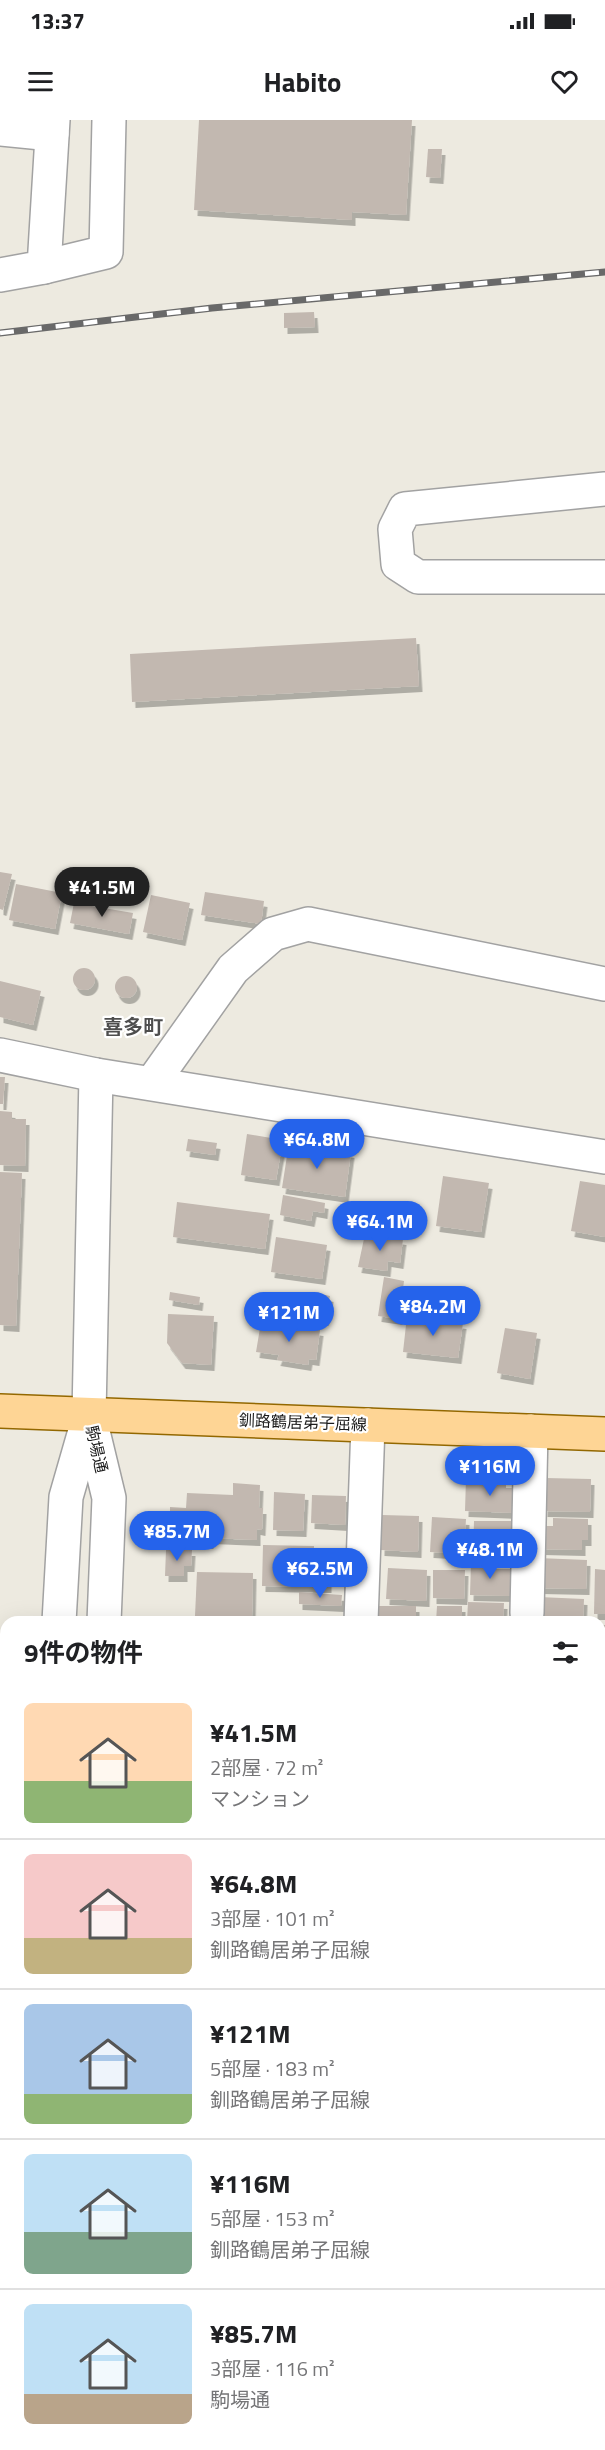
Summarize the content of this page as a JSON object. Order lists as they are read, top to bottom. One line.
{"streets":{"main road":["釧路鶴居弟子屈線"],"street":["駒場通"]},"crossings":[["釧路鶴居弟子屈線","駒場通"]],"districts":["喜多町"],"page":{"status":"13:37","header":"Habito","price":["¥41.5M","¥64.8M","¥64.1M","¥84.2M","¥121M","¥116M","¥85.7M","¥48.1M","¥62.5M"],"heading":"9件の物件","list":[{"name":"¥41.5M","note":"2部屋 · 72 m² · マンション"},{"name":"¥64.8M","note":"3部屋 · 101 m² · 釧路鶴居弟子屈線"},{"name":"¥121M","note":"5部屋 · 183 m² · 釧路鶴居弟子屈線"},{"name":"¥116M","note":"5部屋 · 153 m² · 釧路鶴居弟子屈線"},{"name":"¥85.7M","note":"3部屋 · 116 m² · 駒場通"}]}}
